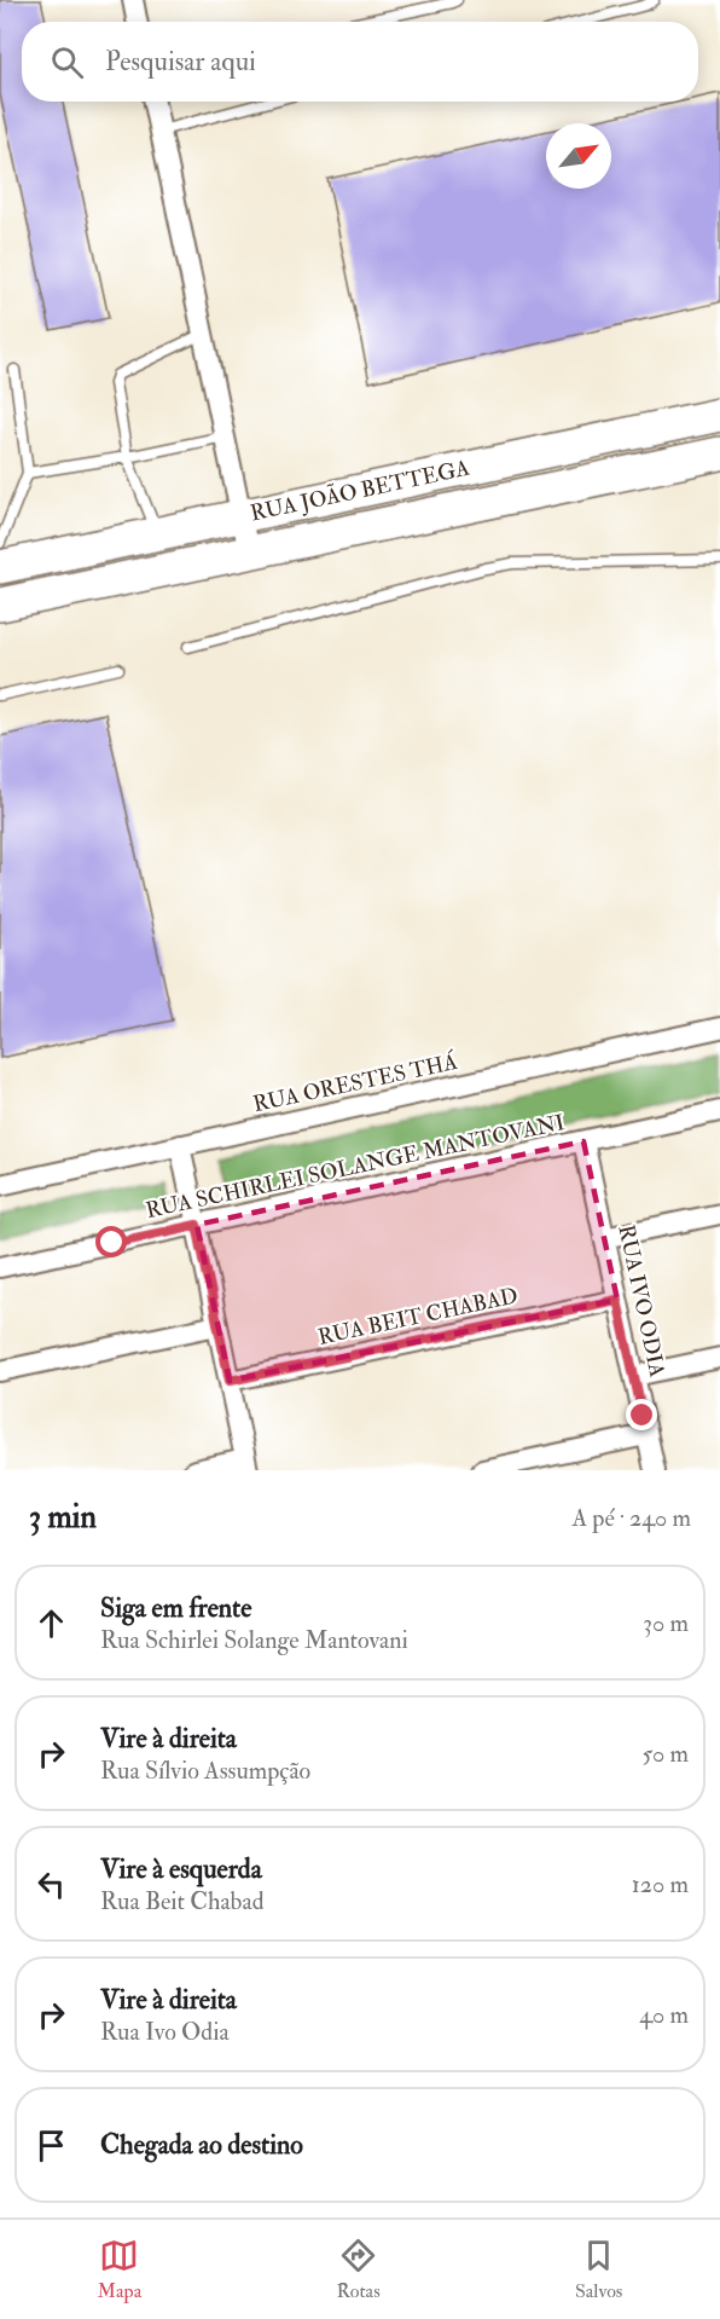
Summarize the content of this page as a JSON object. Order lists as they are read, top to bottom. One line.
{"streets":{"main road":["RUA JOÃO BETTEGA"],"street":["RUA ORESTES THÁ","RUA SCHIRLEI SOLANGE MANTOVANI","RUA IVO ODIA","RUA BEIT CHABAD"]},"crossings":[["RUA SCHIRLEI SOLANGE MANTOVANI","RUA IVO ODIA"],["RUA IVO ODIA","RUA BEIT CHABAD"]],"north":"top right","page":{"search":"Pesquisar aqui","heading":["3 min","A pé · 240 m"],"list":[["Siga em frente","Rua Schirlei Solange Mantovani","30 m"],["Vire à direita","Rua Sílvio Assumpção","50 m"],["Vire à esquerda","Rua Beit Chabad","120 m"],["Vire à direita","Rua Ivo Odia","40 m"],"Chegada ao destino"],"nav":["Mapa","Rotas","Salvos"]}}
